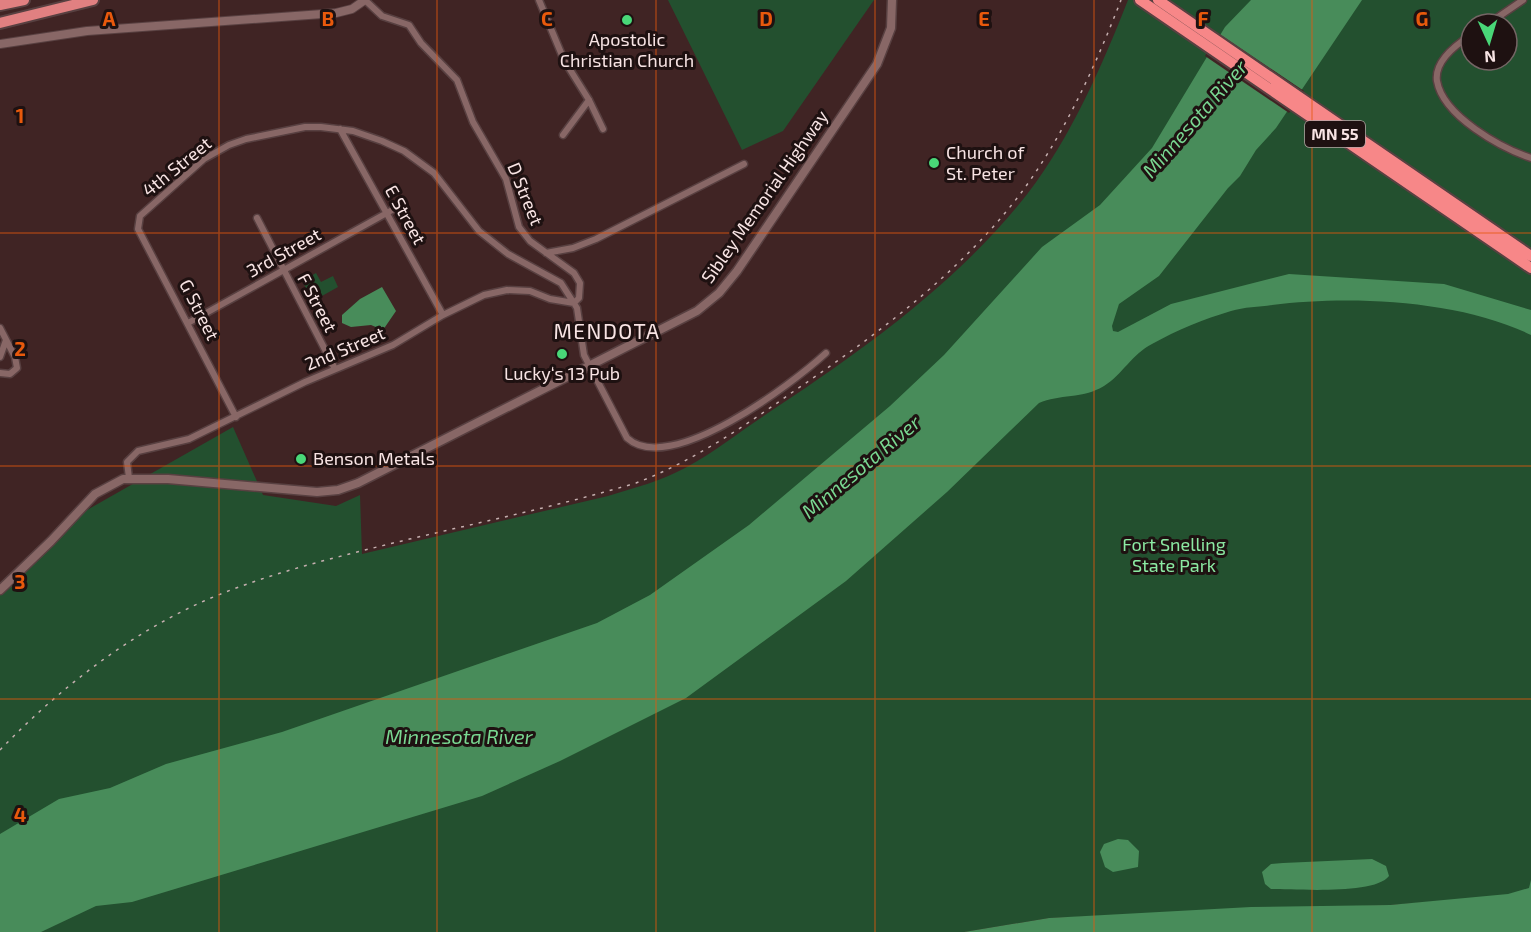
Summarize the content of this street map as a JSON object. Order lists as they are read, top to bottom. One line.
{"streets":{"highway":["MN 55"],"main road":["Sibley Memorial Highway"],"street":["4th Street","D Street","E Street","3rd Street","F Street","G Street","2nd Street"]},"crossings":[["4th Street","D Street"],["4th Street","E Street"],["4th Street","G Street"],["4th Street","2nd Street"],["D Street","Sibley Memorial Highway"],["D Street","2nd Street"],["Sibley Memorial Highway","2nd Street"],["E Street","3rd Street"],["E Street","2nd Street"],["3rd Street","F Street"],["3rd Street","G Street"],["F Street","2nd Street"],["G Street","2nd Street"]],"districts":["MENDOTA"],"water":["Minnesota River"],"parks":["Fort Snelling State Park"],"places":["Apostolic Christian Church","Church of St. Peter","Lucky‘s 13 Pub","Benson Metals"],"north":"bottom","grid":{"columns":["A","B","C","D","E","F","G"],"rows":["1","2","3","4"]}}
